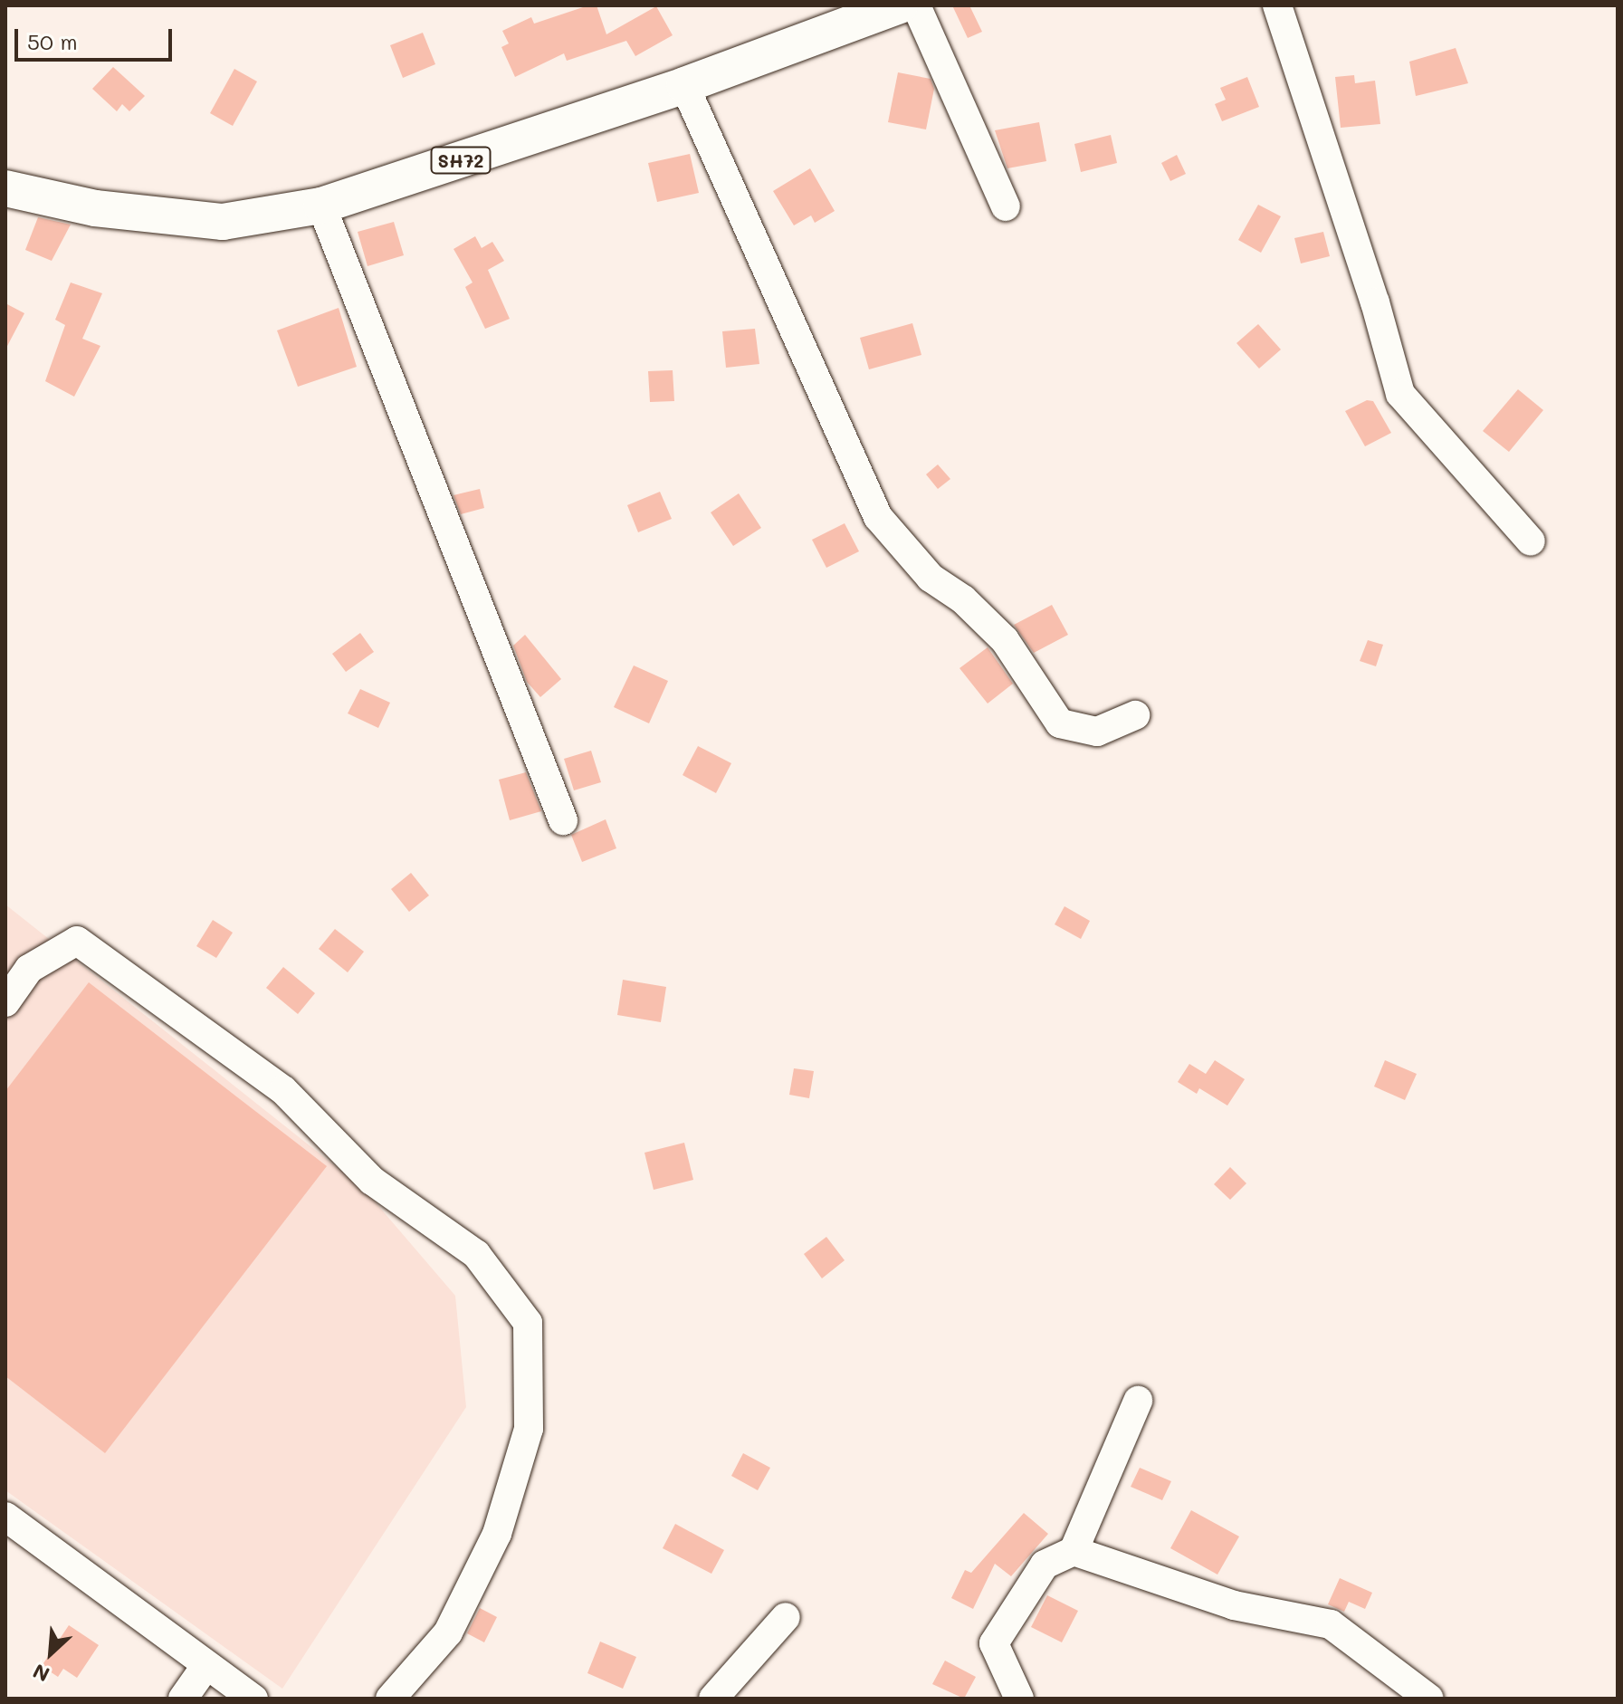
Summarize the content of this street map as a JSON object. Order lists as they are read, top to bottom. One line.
{"streets":{"main road":["SH72"]},"scale_bar":"50 m","north":"bottom left"}
